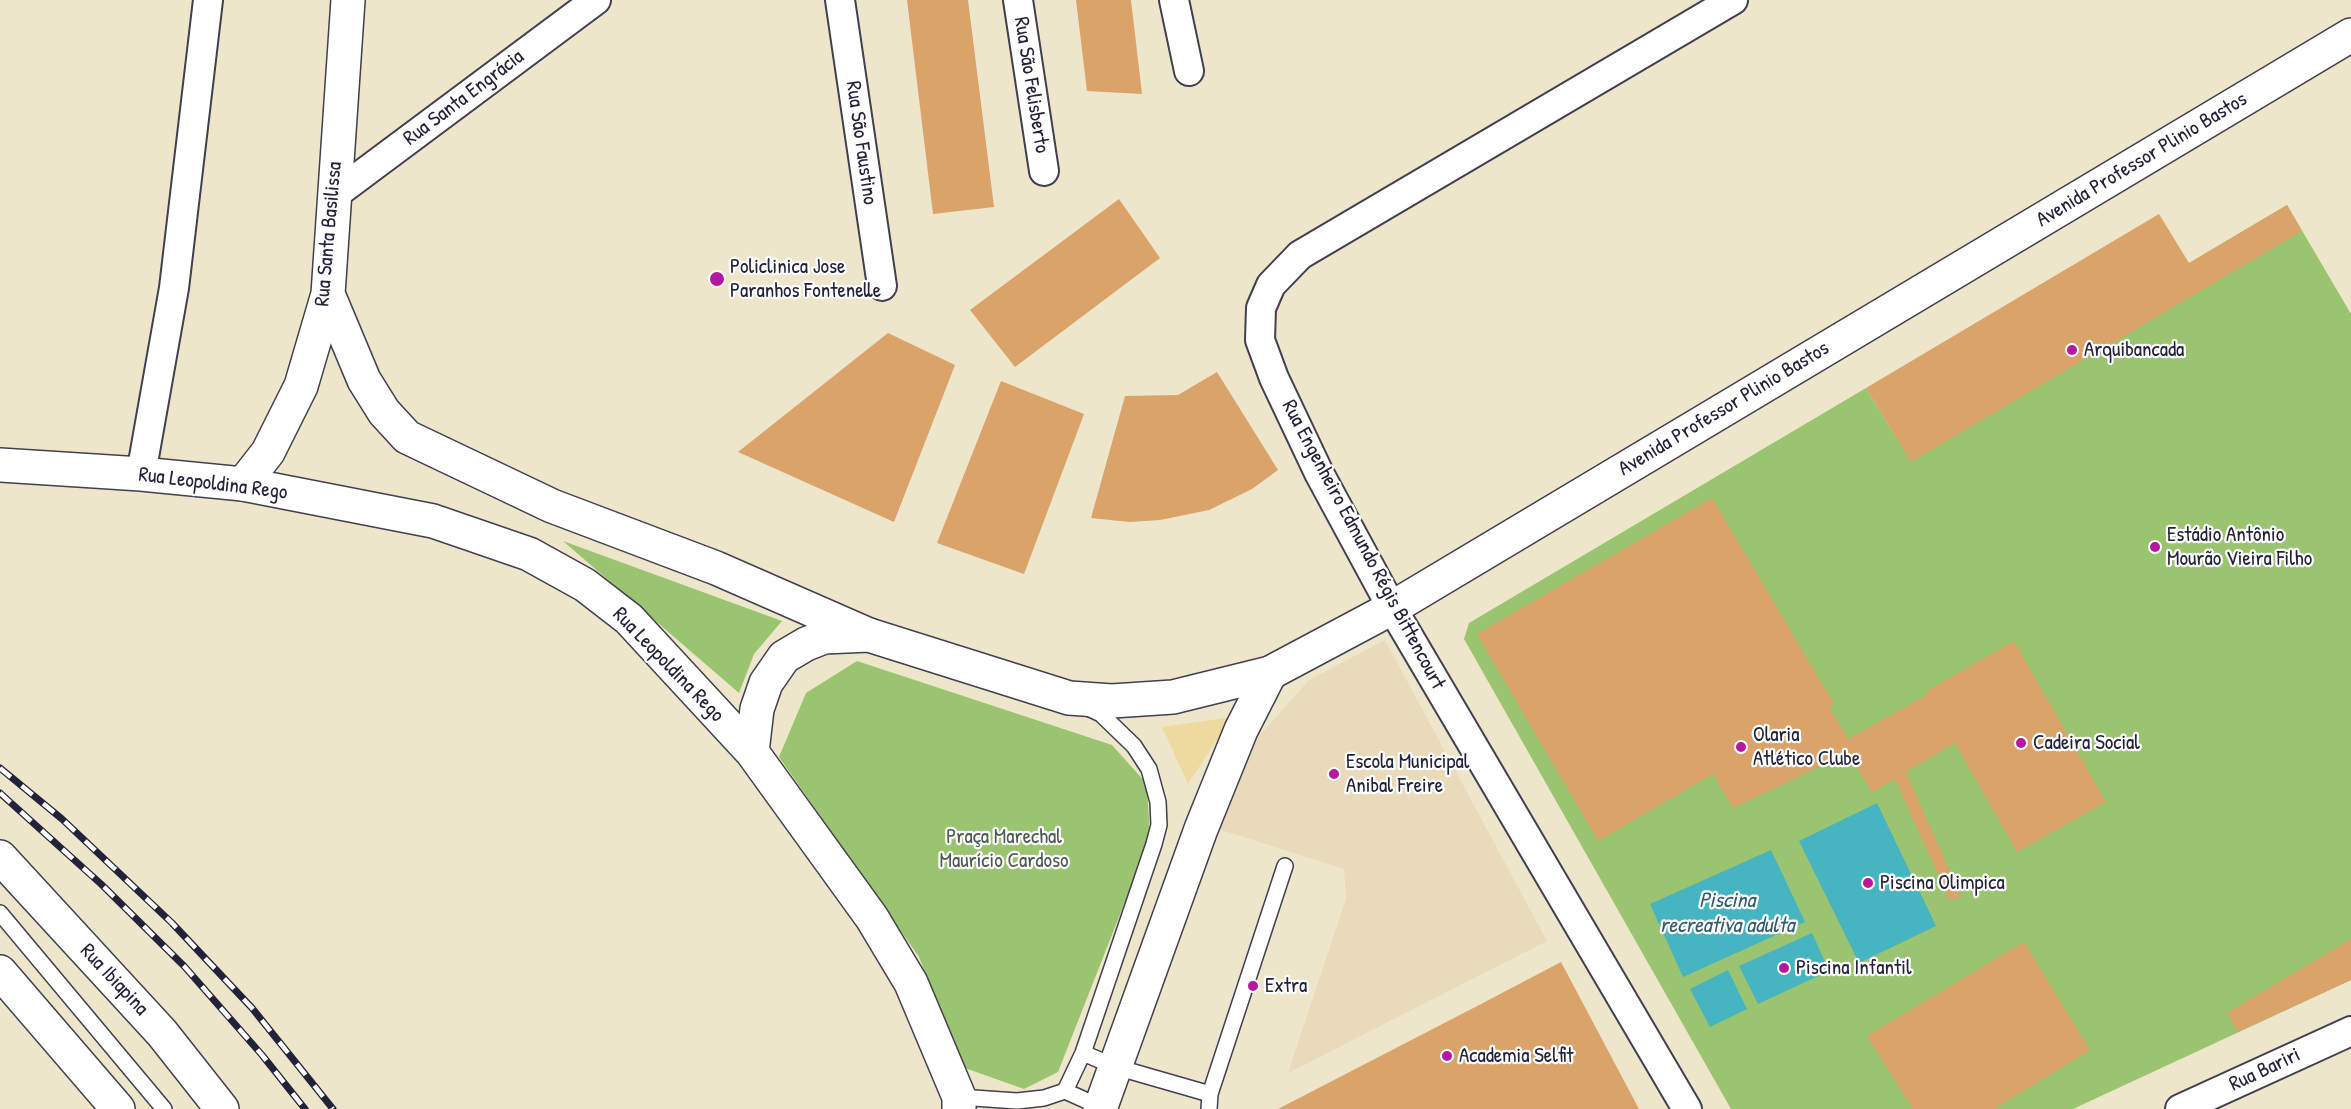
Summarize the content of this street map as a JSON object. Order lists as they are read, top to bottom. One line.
{"streets":{"street":["Rua São Felisberto","Rua Santa Engrácia","Rua São Faustino","Avenida Professor Plinio Bastos","Rua Santa Basilissa","Rua Leopoldina Rego","Rua Engenheiro Edmundo Régis Bittencourt","Rua Ibiapina","Rua Bariri"]},"crossings":[["Rua Santa Engrácia","Rua Santa Basilissa"],["Avenida Professor Plinio Bastos","Rua Engenheiro Edmundo Régis Bittencourt"],["Rua Santa Basilissa","Rua Leopoldina Rego"]],"water":["Piscina recreativa adulta"],"parks":["Praça Marechal Maurício Cardoso"],"places":["Policlinica Jose Paranhos Fontenelle","Arquibancada","Estádio Antônio Mourão Vieira Filho","Cadeira Social","Olaria Atlético Clube","Escola Municipal Anibal Freire","Piscina Olimpica","Piscina Infantil","Extra","Academia Selfit"]}
